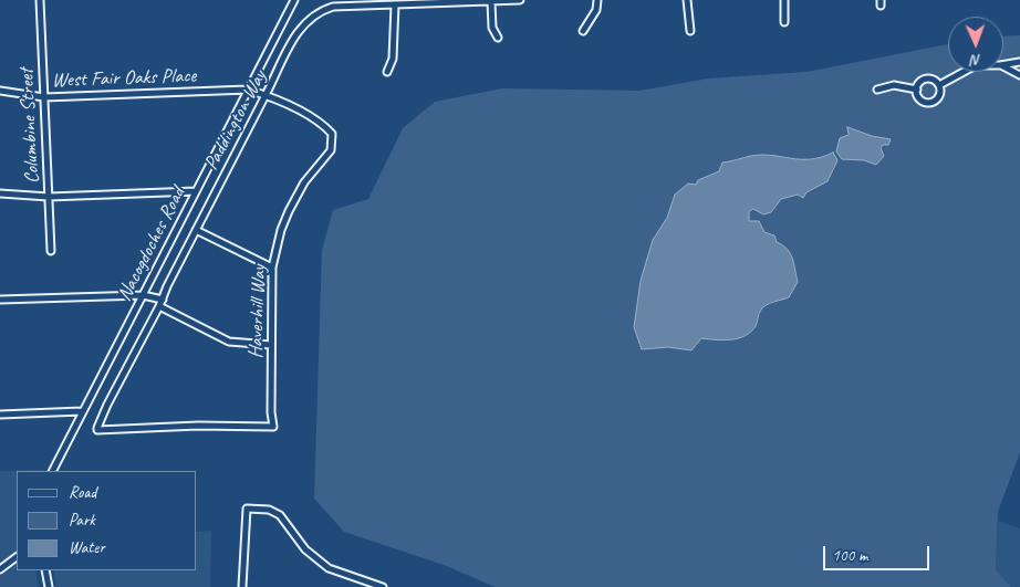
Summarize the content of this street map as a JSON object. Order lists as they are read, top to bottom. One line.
{"streets":{"street":["West Fair Oaks Place","Paddington Way","Columbine Street","Nacogdoches Road","Haverhill Way"]},"crossings":[["West Fair Oaks Place","Columbine Street"],["West Fair Oaks Place","Nacogdoches Road"],["West Fair Oaks Place","Haverhill Way"],["Paddington Way","Haverhill Way"],["Nacogdoches Road","Haverhill Way"]],"legend":["Road","Park","Water"],"scale_bar":"100 m","north":"bottom"}
